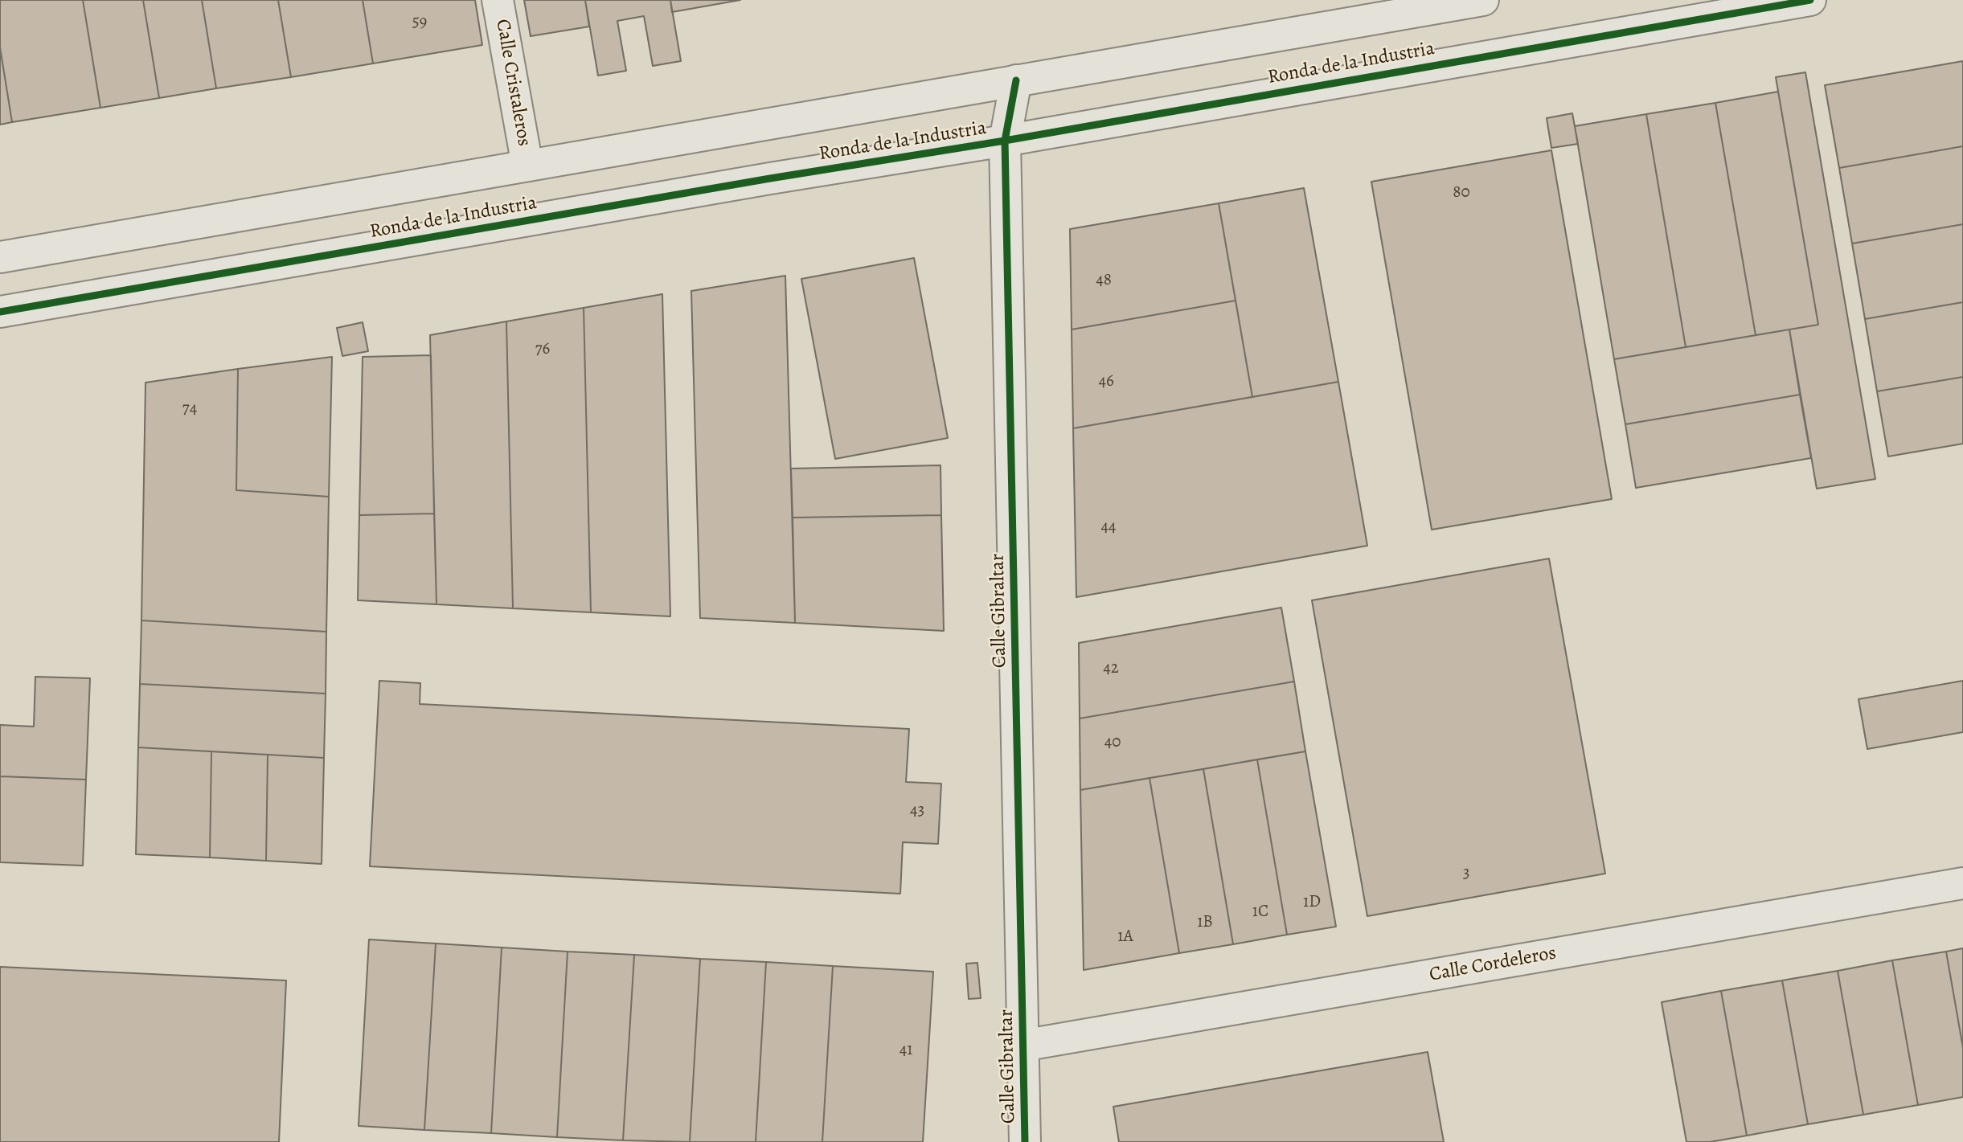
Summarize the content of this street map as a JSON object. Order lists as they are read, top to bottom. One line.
{"streets":{"street":["Ronda de la Industria","Calle Cristaleros","Calle Gibraltar","Calle Cordeleros"]},"crossings":[["Ronda de la Industria","Calle Cristaleros"],["Ronda de la Industria","Calle Gibraltar"],["Calle Gibraltar","Calle Cordeleros"]],"house_numbers":["59","80","48","76","46","74","44","42","40","43","3","1D","1C","1B","1A","41"]}
